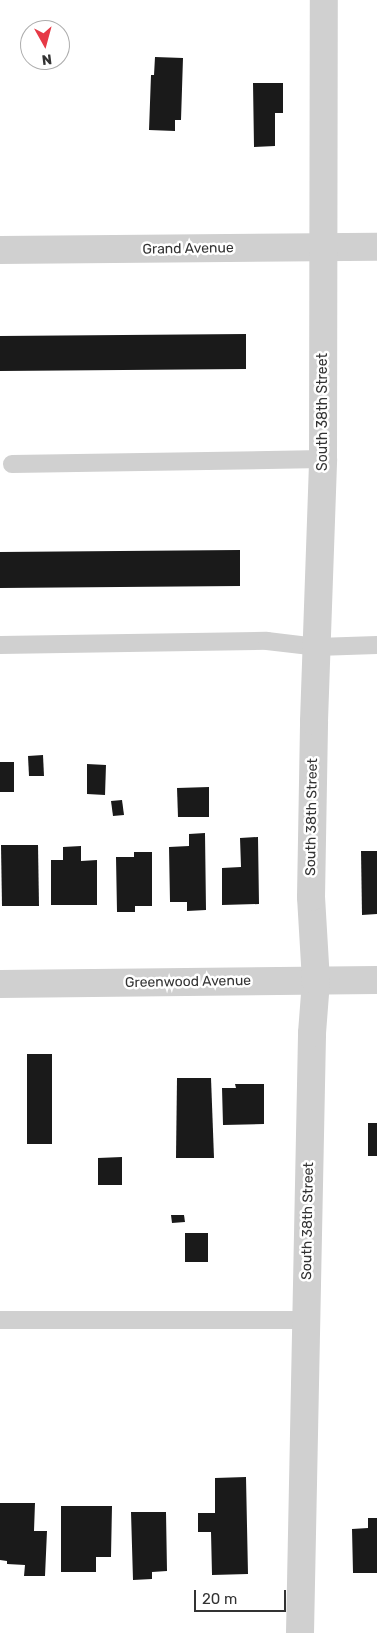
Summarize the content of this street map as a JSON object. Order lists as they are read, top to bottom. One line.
{"streets":{"street":["Grand Avenue","South 38th Street","Greenwood Avenue"]},"crossings":[["Grand Avenue","South 38th Street"],["South 38th Street","Greenwood Avenue"]],"scale_bar":"20 m","north":"bottom"}
